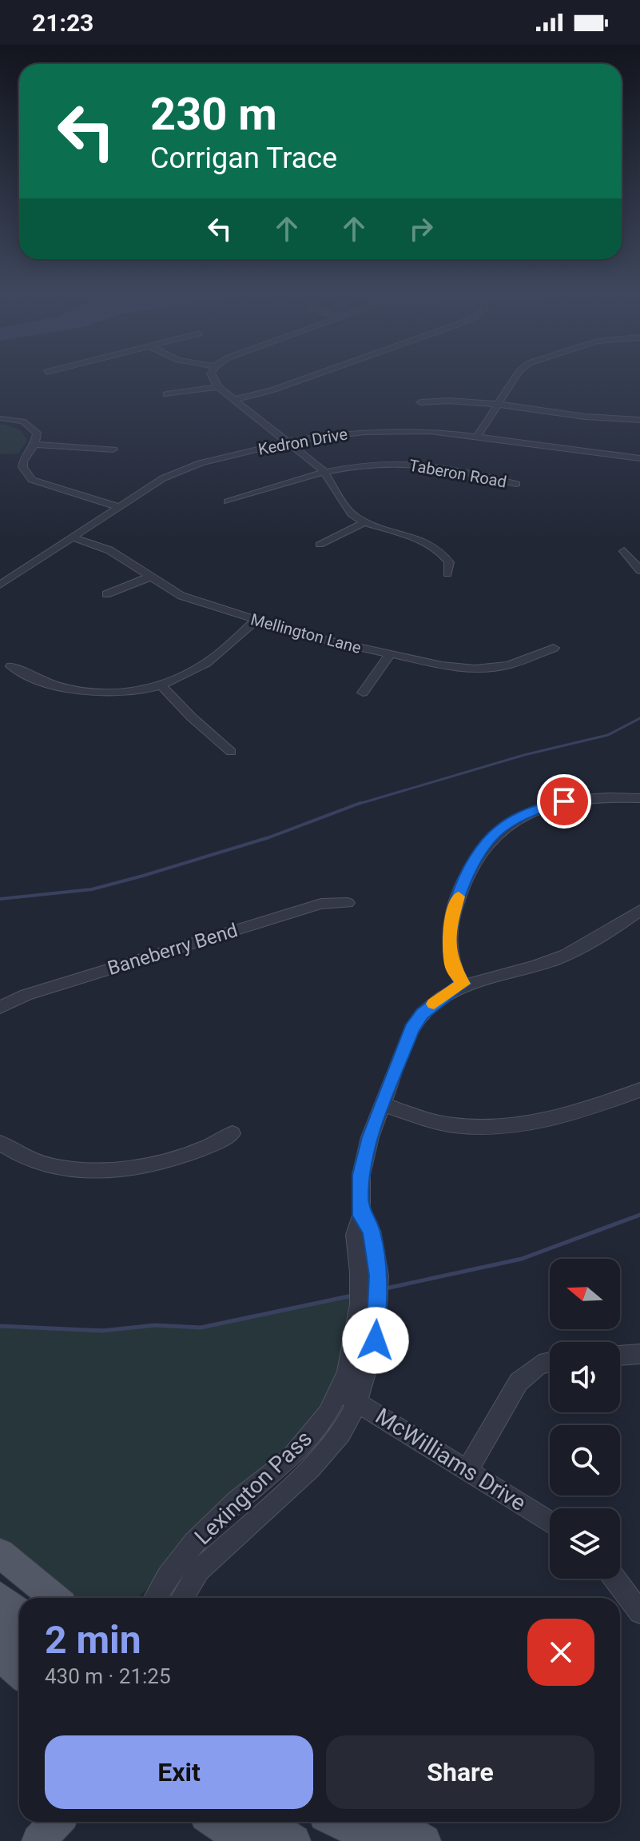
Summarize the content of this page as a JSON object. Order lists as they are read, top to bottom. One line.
{"streets":{"street":["Kedron Drive","Taberon Road","Mellington Lane","Baneberry Bend","McWilliams Drive","Lexington Pass"]},"crossings":[["Kedron Drive","Mellington Lane"],["McWilliams Drive","Lexington Pass"]],"north":"left","page":{"status":"21:23","turn":["230 m","Corrigan Trace"],"heading":["2 min","430 m · 21:25"],"buttons":["Exit","Share"]}}
